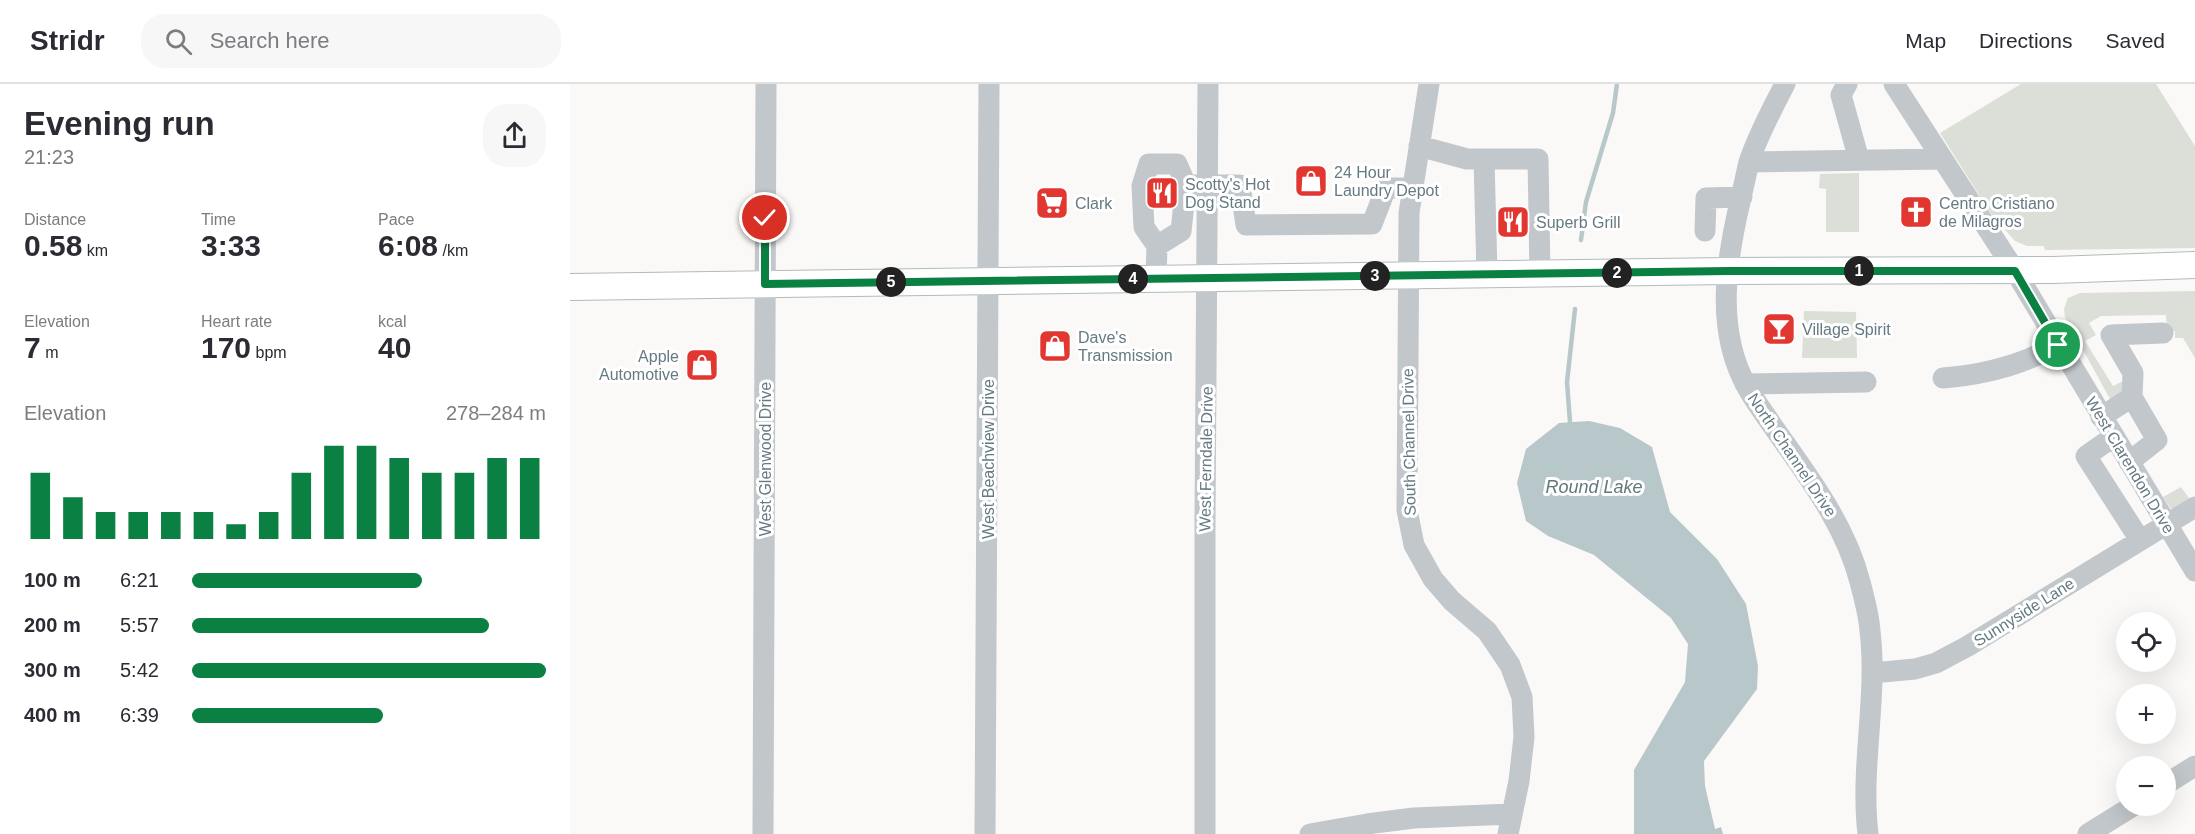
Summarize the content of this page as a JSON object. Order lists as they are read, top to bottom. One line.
{"streets":{"street":["South Channel Drive","North Channel Drive","West Glenwood Drive","West Beachview Drive","West Ferndale Drive","West Clarendon Drive","Sunnyside Lane"]},"crossings":[["North Channel Drive","Sunnyside Lane"],["West Clarendon Drive","Sunnyside Lane"]],"water":["Round Lake"],"places":{"shop":["24 Hour Laundry Depot","Dave's Transmission","Apple Automotive"],"restaurant":["Scotty's Hot Dog Stand","Superb Grill"],"supermarket":["Clark"],"church":["Centro Cristiano de Milagros"],"bar":["Village Spirit"]},"page":{"header":"Stridr","search":"Search here","nav":["Map","Directions","Saved"],"heading":["Evening run","21:23"],"stats":[["Distance","0.58 km"],["Time","3:33"],["Pace","6:08 /km"],["Elevation","7 m"],["Heart rate","170 bpm"],["kcal","40"]],"pins":["1","2","3","4","5"],"chart":["Elevation","278–284 m"],"list":[{"name":"100 m","note":"6:21"},{"name":"200 m","note":"5:57"},{"name":"300 m","note":"5:42"},{"name":"400 m","note":"6:39"}],"map_buttons":["+","−"]}}
